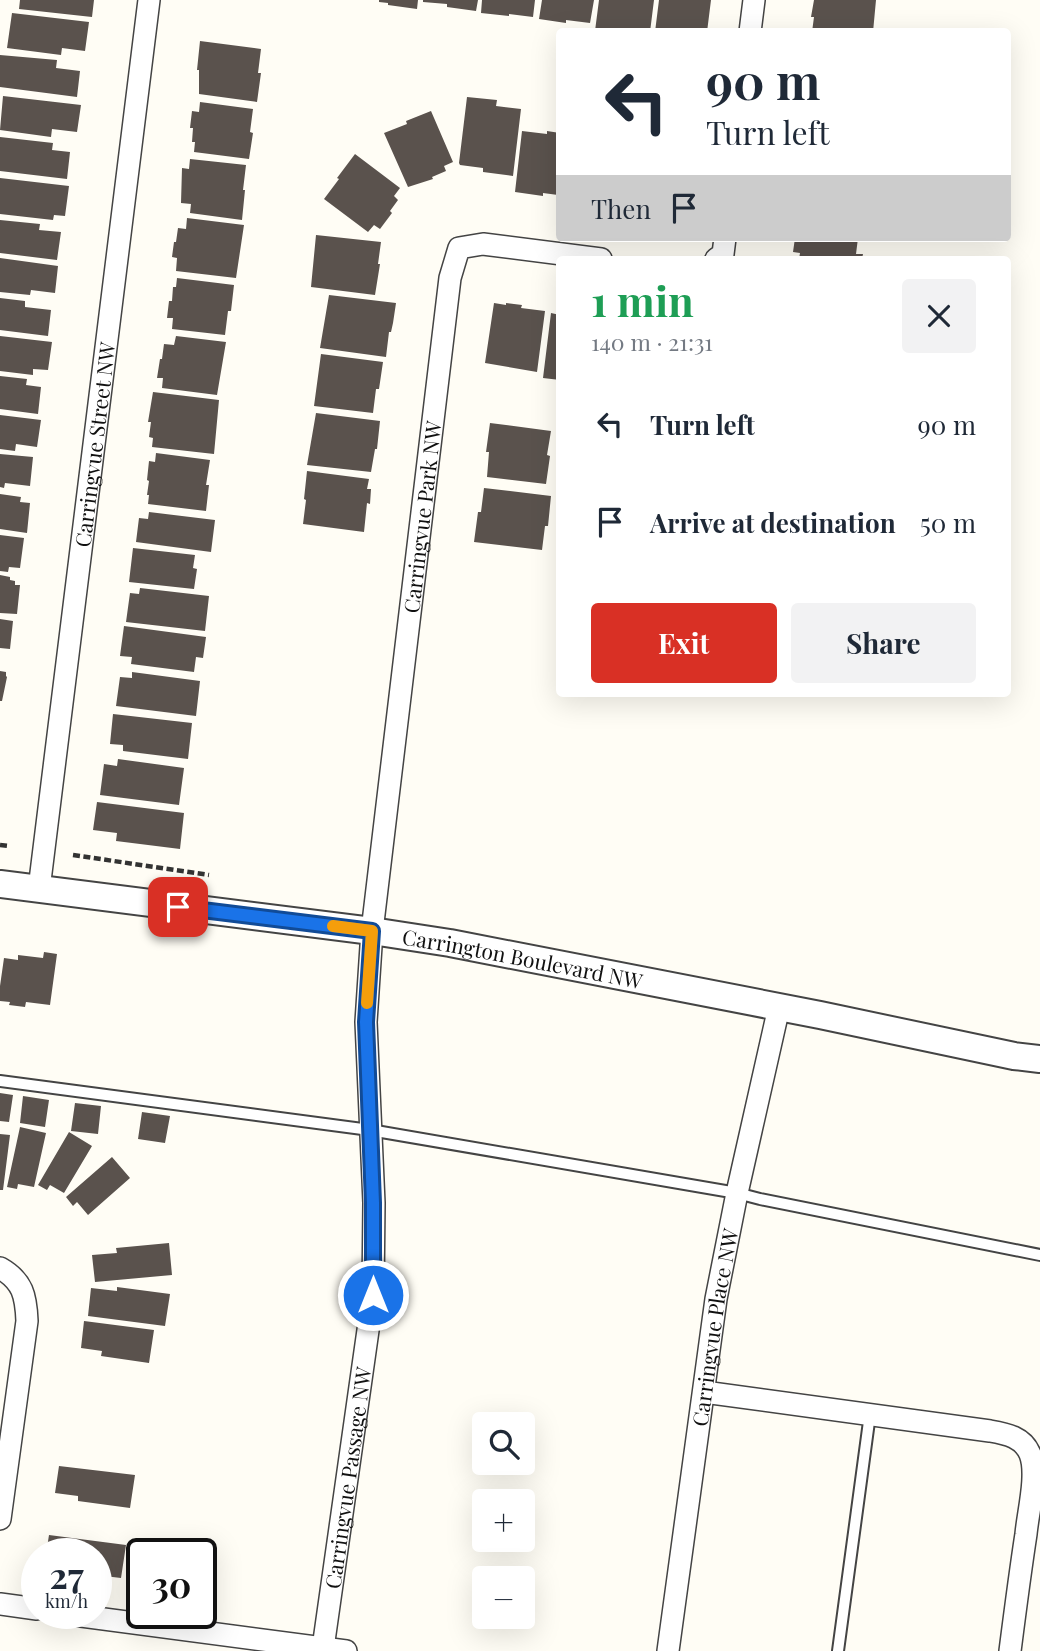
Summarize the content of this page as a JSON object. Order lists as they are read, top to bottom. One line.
{"streets":{"street":["Carringvue Street NW","Carringvue Park NW","Carrington Boulevard NW","Carringvue Place NW","Carringvue Passage NW"]},"crossings":[["Carringvue Street NW","Carrington Boulevard NW"],["Carringvue Park NW","Carrington Boulevard NW"],["Carringvue Park NW","Carringvue Passage NW"],["Carrington Boulevard NW","Carringvue Place NW"],["Carrington Boulevard NW","Carringvue Passage NW"]],"page":{"turn":["90 m","Turn left"],"then":"Then","heading":["1 min","140 m · 21:31"],"list":[{"name":"Turn left","value":"90 m"},{"name":"Arrive at destination","value":"50 m"}],"buttons":["Exit","Share"],"map_buttons":["+","−"],"speed":"27 km/h","limit":"30"}}
